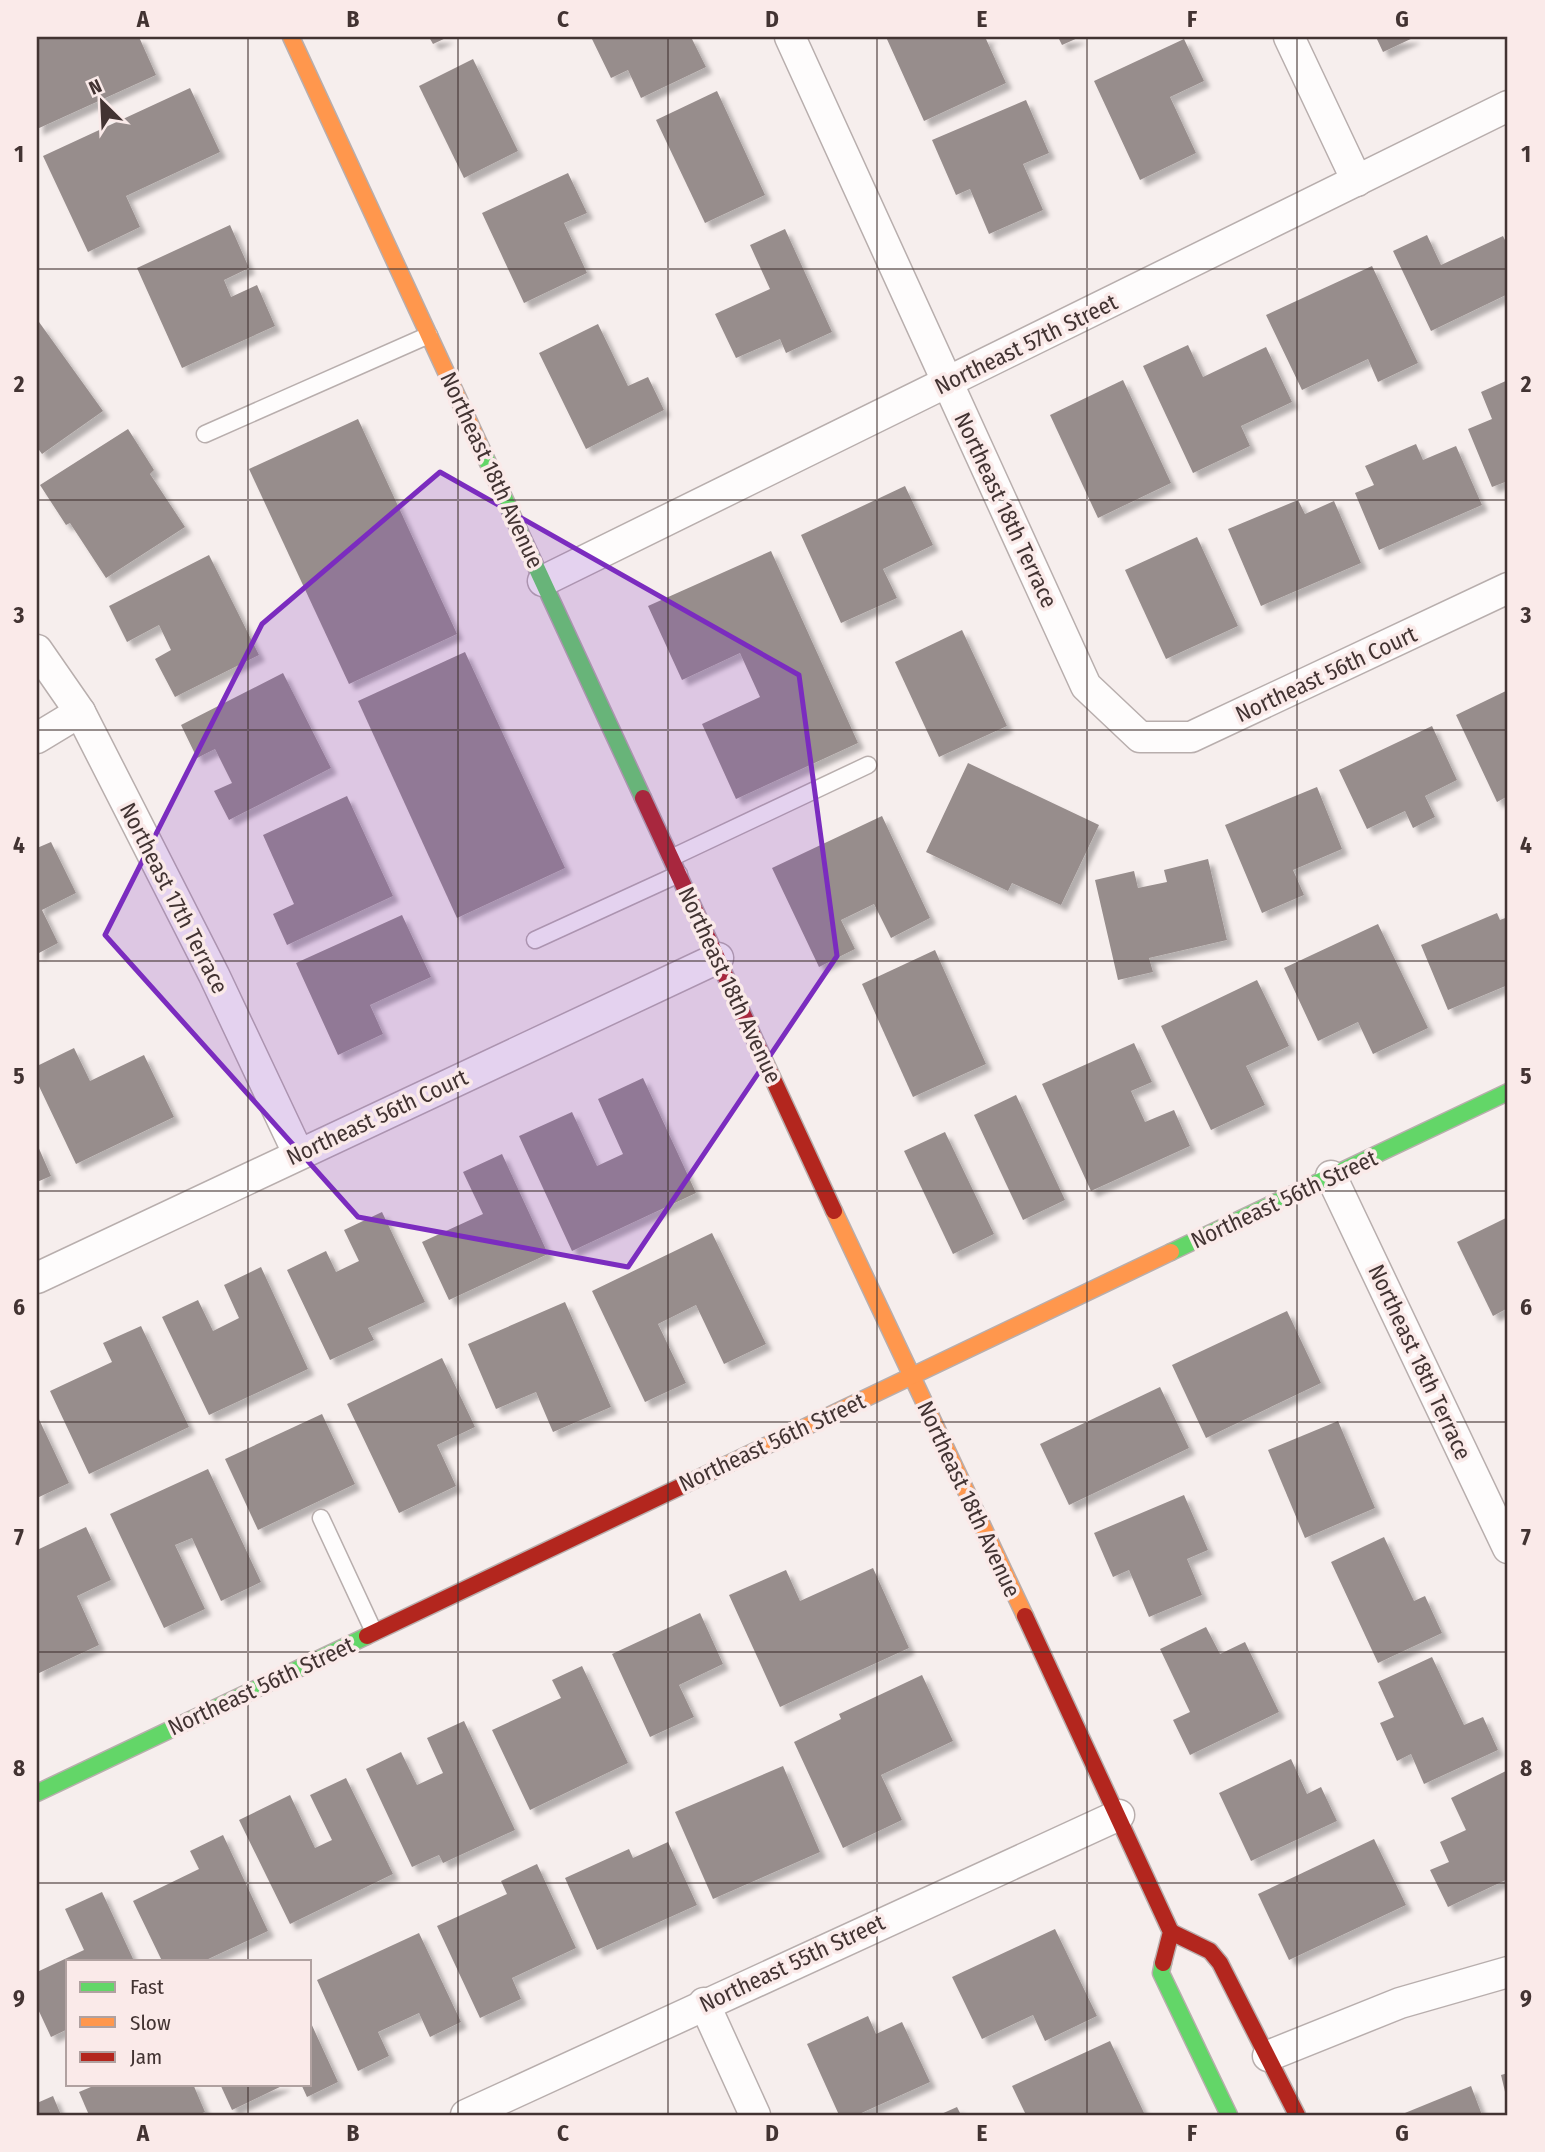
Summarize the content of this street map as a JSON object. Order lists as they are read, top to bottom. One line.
{"streets":{"street":["Northeast 57th Street","Northeast 18th Avenue","Northeast 18th Terrace","Northeast 56th Court","Northeast 17th Terrace","Northeast 56th Street","Northeast 55th Street"]},"crossings":[["Northeast 57th Street","Northeast 18th Avenue"],["Northeast 57th Street","Northeast 18th Terrace"],["Northeast 18th Avenue","Northeast 56th Court"],["Northeast 18th Avenue","Northeast 56th Street"],["Northeast 18th Avenue","Northeast 55th Street"],["Northeast 18th Terrace","Northeast 56th Court"],["Northeast 18th Terrace","Northeast 56th Street"],["Northeast 56th Court","Northeast 17th Terrace"]],"legend":["Fast","Slow","Jam"],"north":"top left","grid":{"columns":["A","B","C","D","E","F","G"],"rows":["1","2","3","4","5","6","7","8","9"]}}
